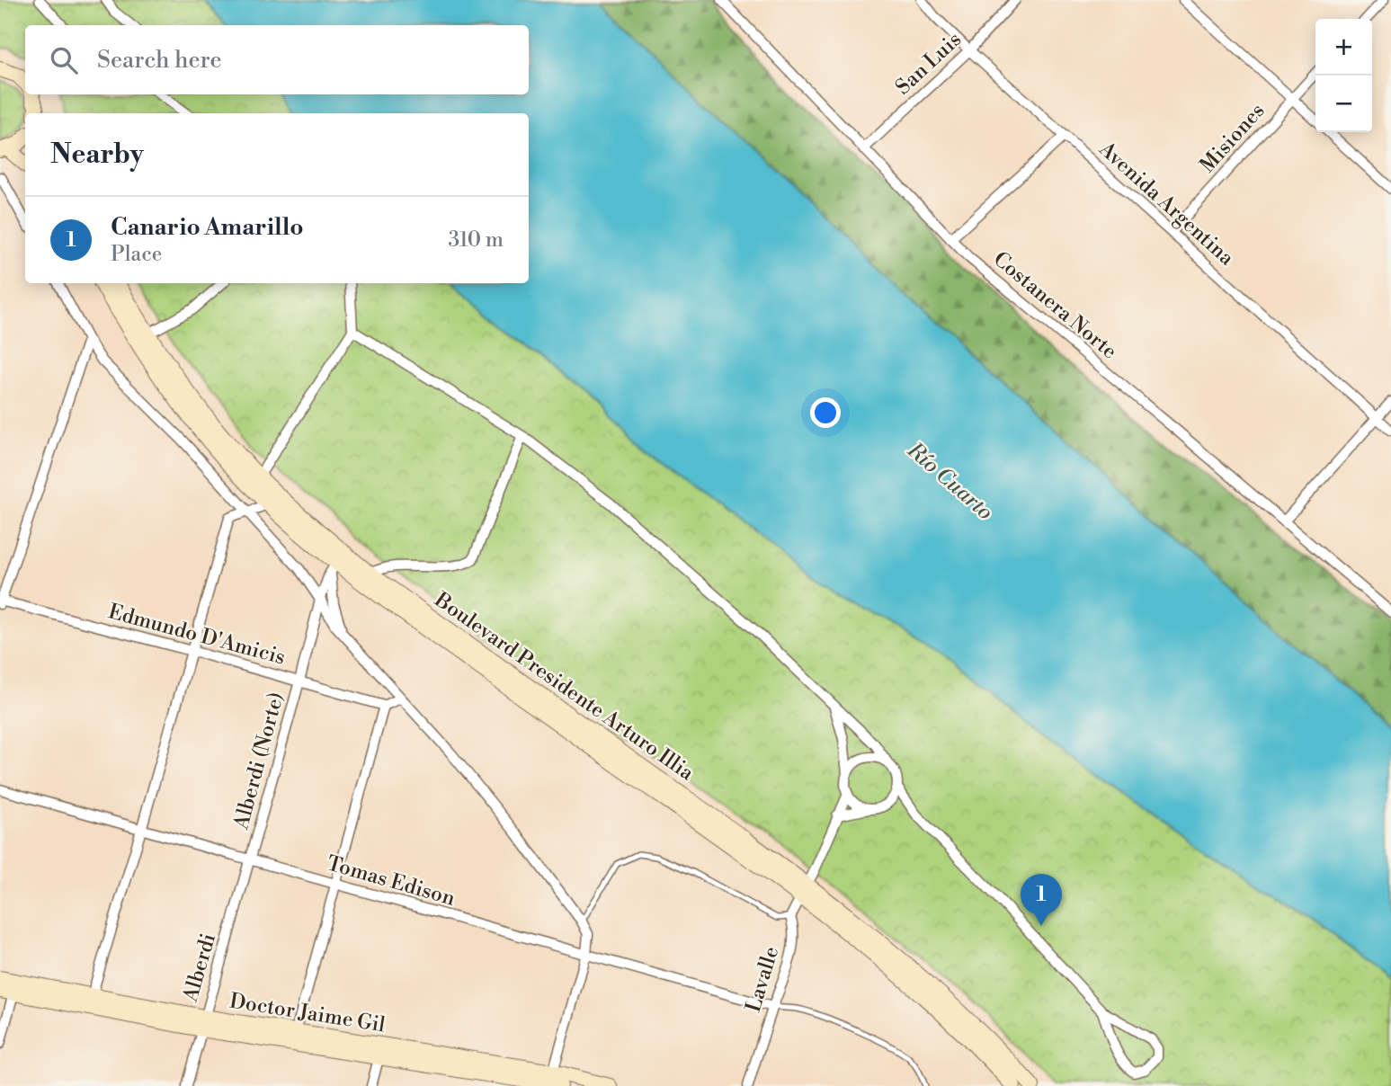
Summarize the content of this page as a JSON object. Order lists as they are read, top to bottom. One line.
{"streets":{"main road":["Boulevard Presidente Arturo Illia","Doctor Jaime Gil"],"street":["San Luis","Misiones","Avenida Argentina","Costanera Norte","Edmundo D'Amicis","Alberdi (Norte)","Tomas Edison","Alberdi","Lavalle"]},"crossings":[["San Luis","Avenida Argentina"],["San Luis","Costanera Norte"],["Misiones","Avenida Argentina"],["Edmundo D'Amicis","Alberdi (Norte)"],["Boulevard Presidente Arturo Illia","Alberdi (Norte)"],["Boulevard Presidente Arturo Illia","Lavalle"],["Alberdi (Norte)","Tomas Edison"],["Alberdi (Norte)","Alberdi"],["Tomas Edison","Alberdi"],["Tomas Edison","Lavalle"],["Alberdi","Doctor Jaime Gil"]],"water":["Río Cuarto"],"page":{"map_buttons":["+","−"],"search":"Search here","heading":"Nearby","list":[{"mark":"1","name":"Canario Amarillo","note":"Place","value":"310 m"}],"pins":"1"}}
